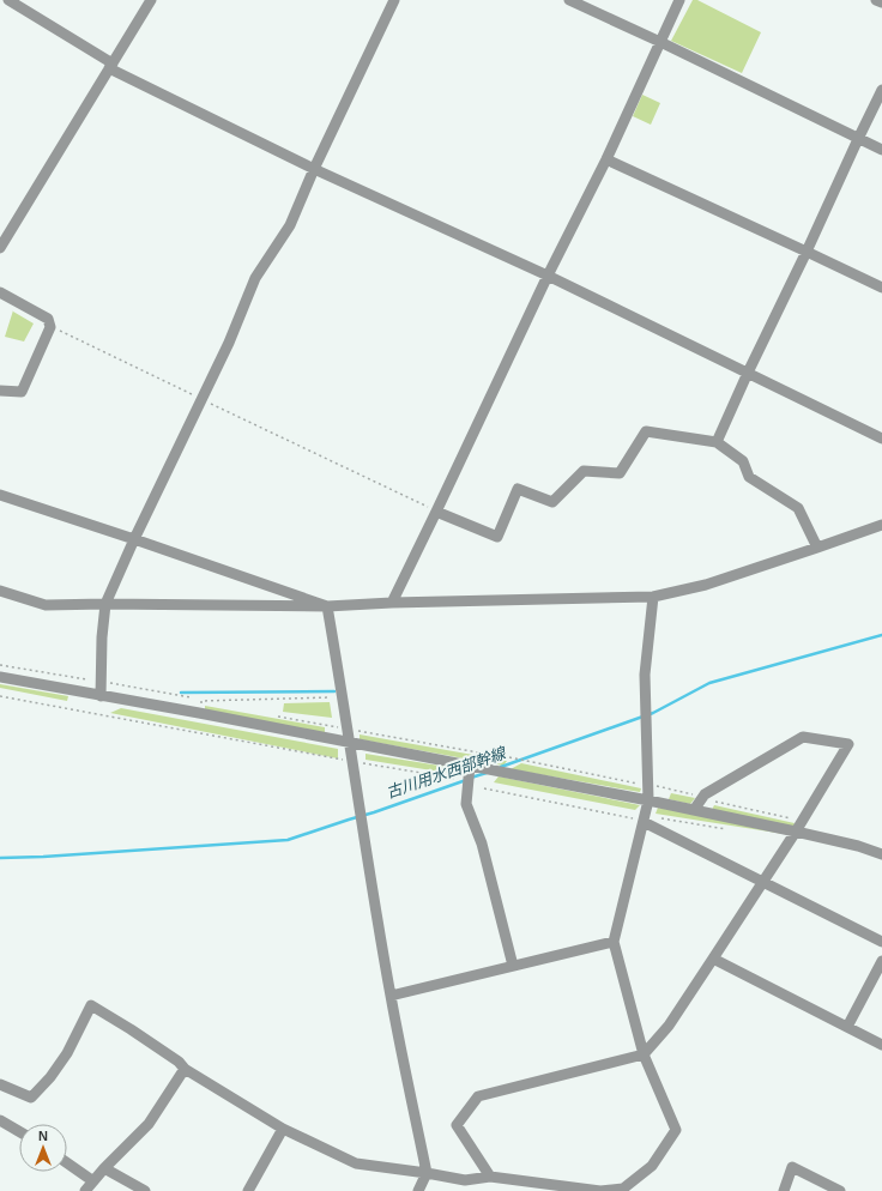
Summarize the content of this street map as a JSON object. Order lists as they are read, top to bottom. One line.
{"water":["古川用水西部幹線"],"north":"top"}
